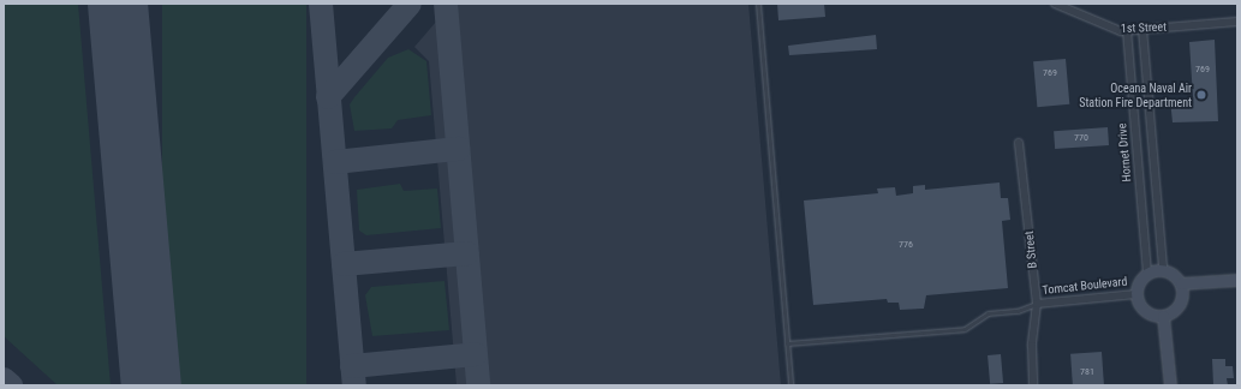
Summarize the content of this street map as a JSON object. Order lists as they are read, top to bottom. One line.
{"streets":{"street":["1st Street","Hornet Drive","B Street","Tomcat Boulevard"]},"crossings":[["1st Street","Hornet Drive"],["Hornet Drive","Tomcat Boulevard"],["B Street","Tomcat Boulevard"]],"places":["Oceana Naval Air Station Fire Department"],"house_numbers":["769","769","770","776","781"]}
